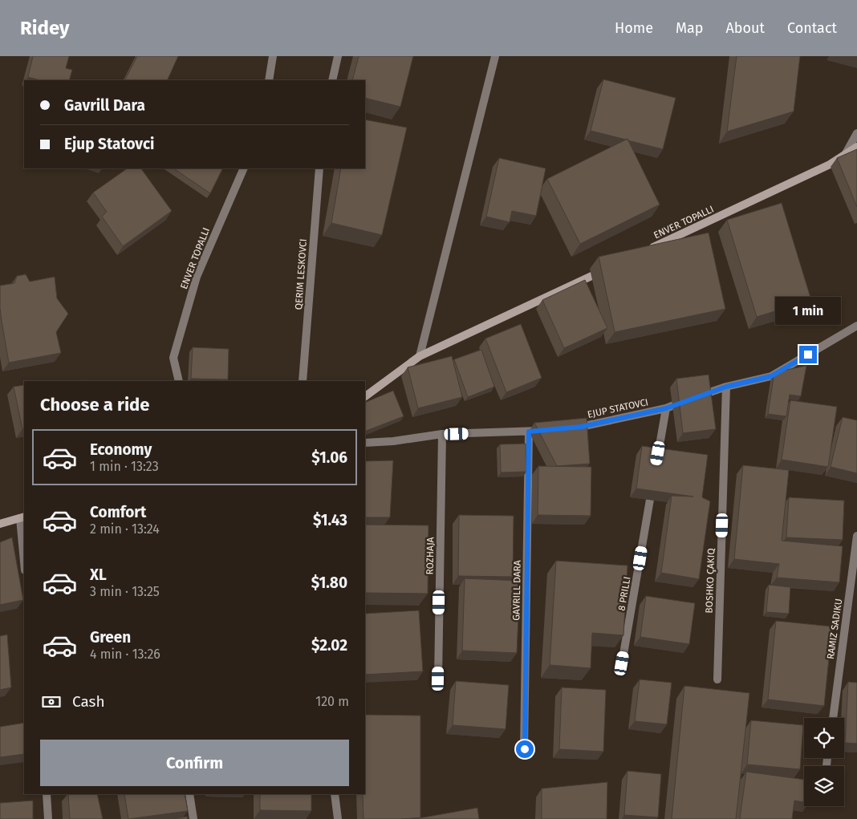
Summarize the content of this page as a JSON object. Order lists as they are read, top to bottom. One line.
{"streets":{"main road":["ENVER TOPALLI"],"street":["QERIM LESKOVCI","EJUP STATOVCI","ROZHAJA","BOSHKO ÇAKIQ","GAVRILL DARA","8 PRILLI","RAMIZ SADIKU"]},"crossings":[["EJUP STATOVCI","BOSHKO ÇAKIQ"]],"page":{"header":"Ridey","nav":["Home","Map","About","Contact"],"banner":["Gavrill Dara","Ejup Statovci"],"bubble":"1 min","heading":"Choose a ride","list":[{"name":"Economy","note":"1 min · 13:23","value":"$1.06"},{"name":"Comfort","note":"2 min · 13:24","value":"$1.43"},{"name":"XL","note":"3 min · 13:25","value":"$1.80"},{"name":"Green","note":"4 min · 13:26","value":"$2.02"}],"pay":["Cash","120 m"],"buttons":"Confirm"}}
